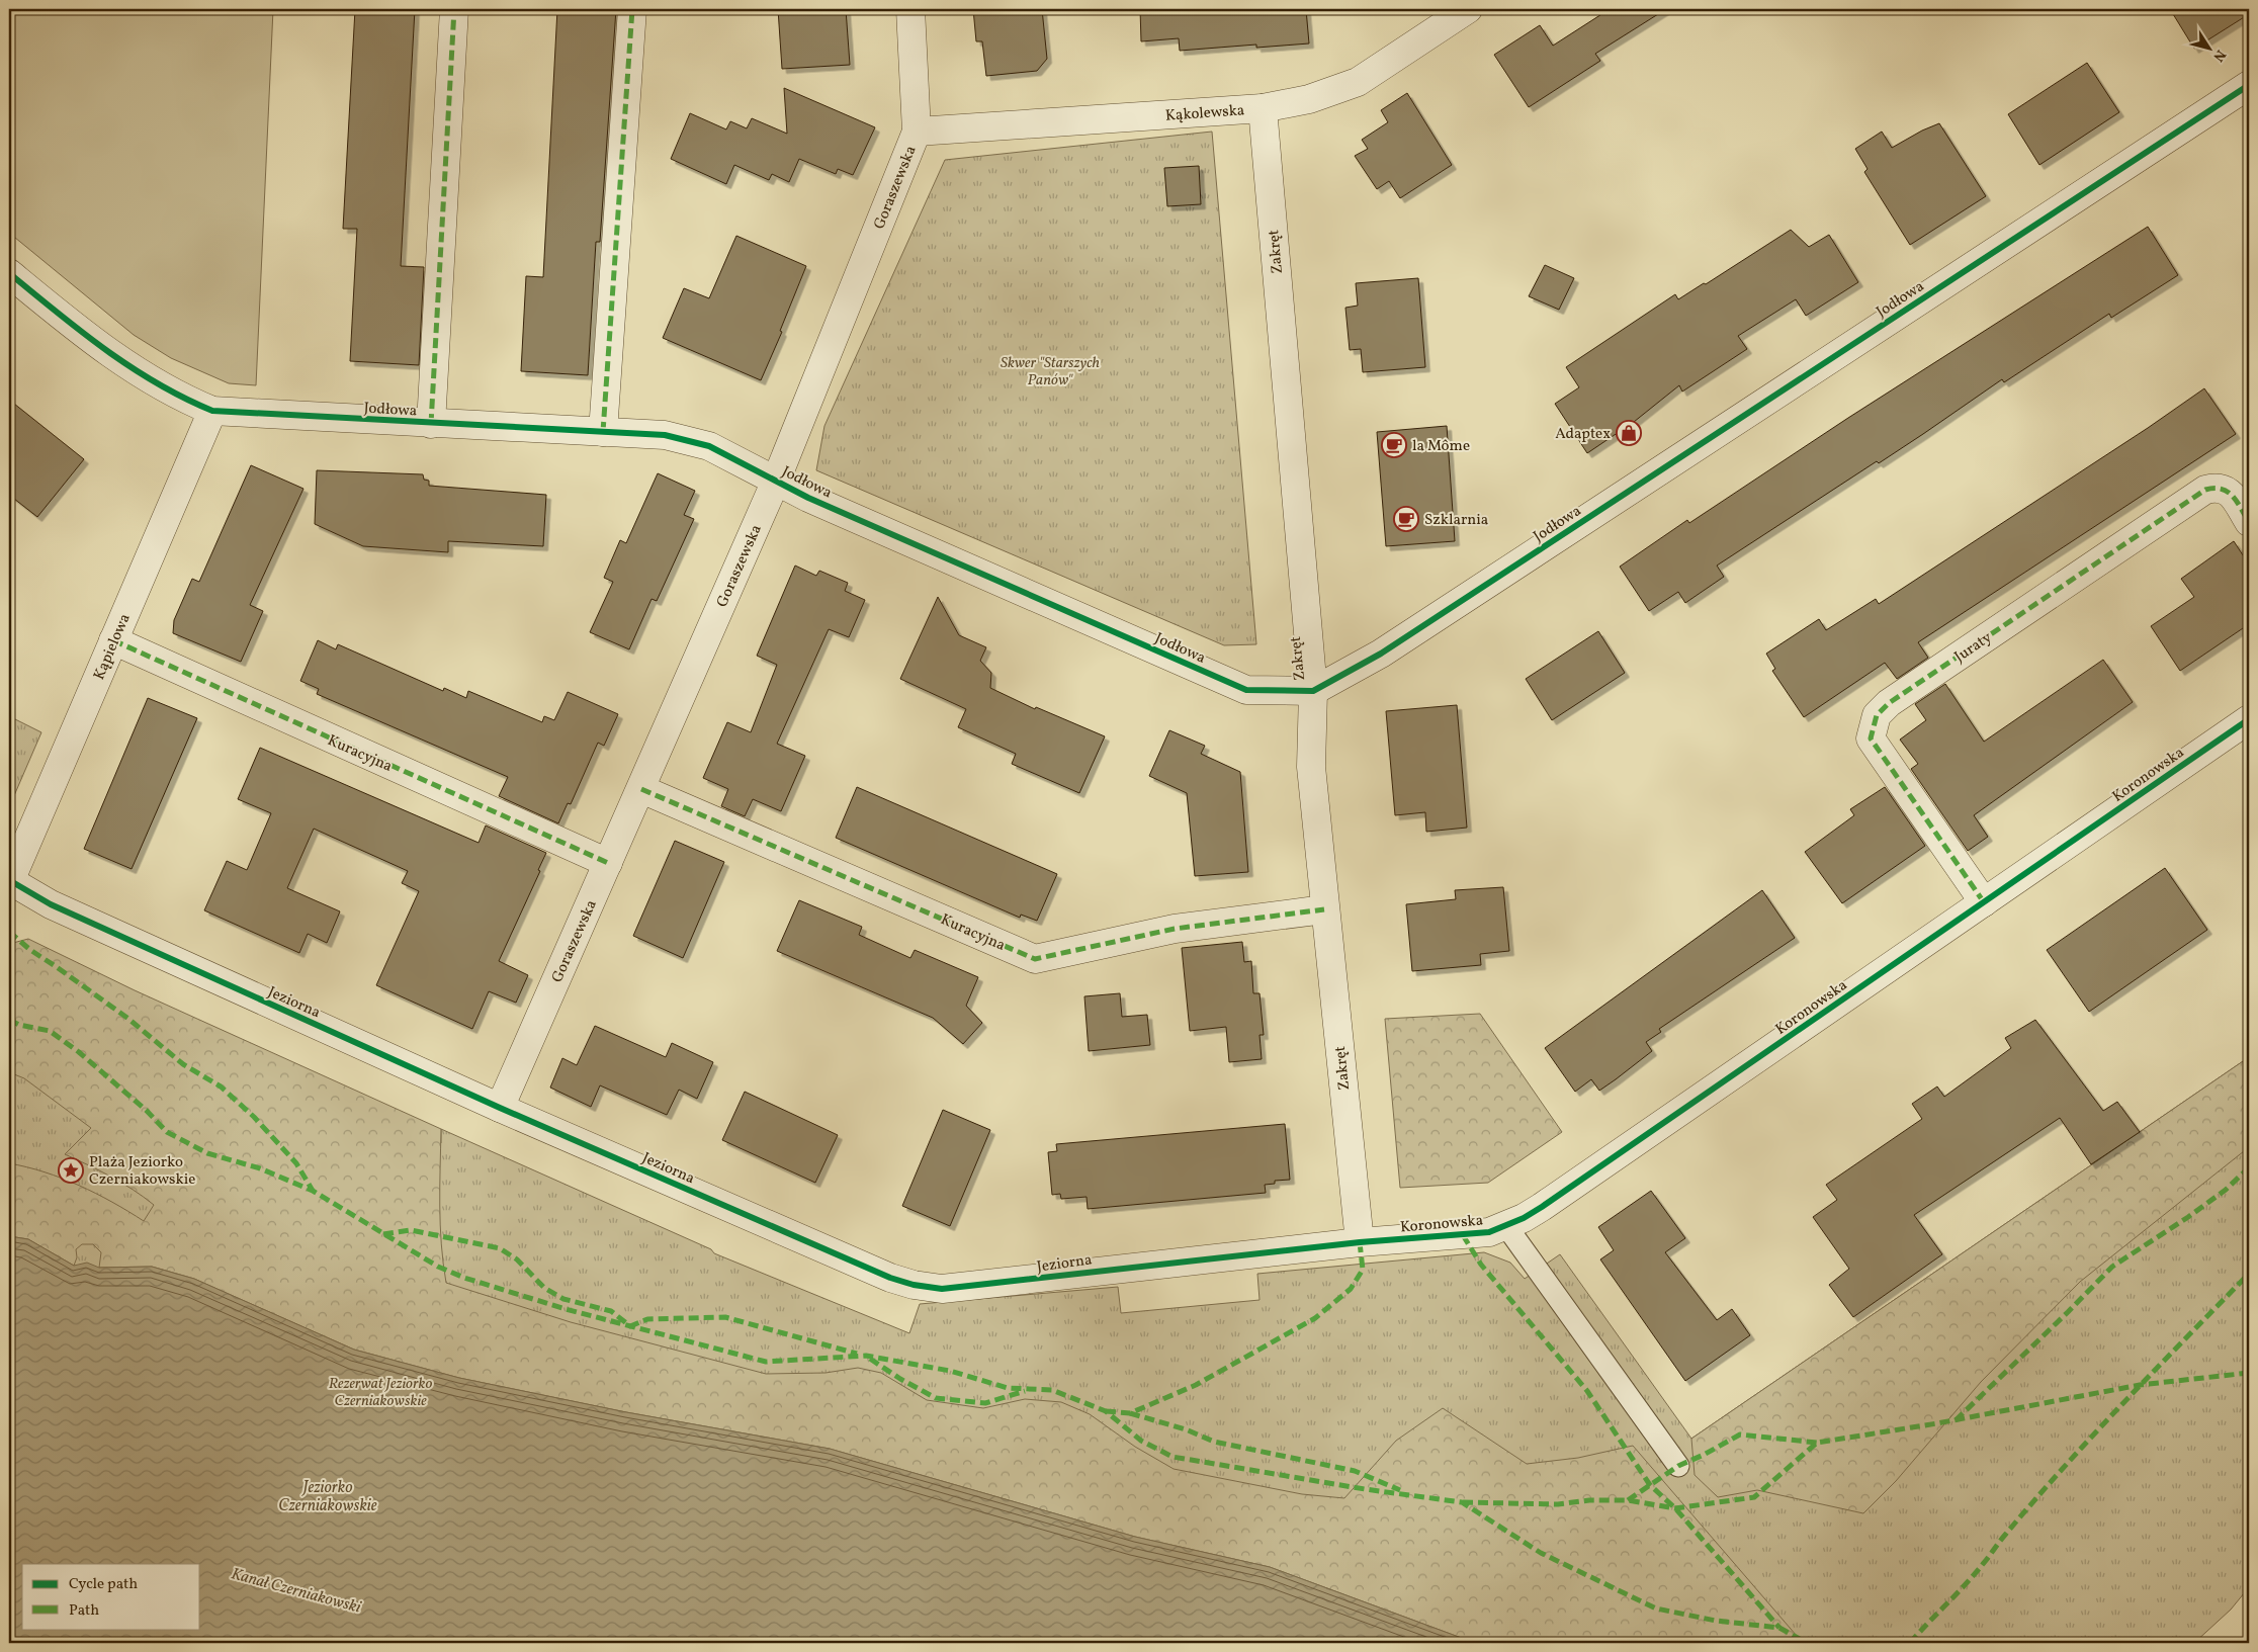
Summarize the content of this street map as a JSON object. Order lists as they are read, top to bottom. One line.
{"streets":{"street":["Kąkolewska","Goraszewska","Zakręt","Jodłowa","Kąpielowa","Juraty","Kuracyjna","Koronowska","Jeziorna"]},"crossings":[["Kąkolewska","Goraszewska"],["Kąkolewska","Zakręt"],["Goraszewska","Jodłowa"],["Goraszewska","Kuracyjna"],["Goraszewska","Jeziorna"],["Zakręt","Jodłowa"],["Zakręt","Kuracyjna"],["Zakręt","Koronowska"],["Zakręt","Jeziorna"],["Jodłowa","Kąpielowa"],["Kąpielowa","Kuracyjna"],["Kąpielowa","Jeziorna"],["Juraty","Koronowska"],["Koronowska","Jeziorna"]],"water":["Jeziorko Czerniakowskie","Kanał Czerniakowski"],"parks":["Skwer \"Starszych Panów\"","Rezerwat Jeziorko Czerniakowskie"],"places":{"shop":["Adaptex"],"cafe":["la Môme","Szklarnia"],"place":["Plaża Jeziorko Czerniakowskie"]},"legend":["Cycle path","Path"],"north":"bottom right"}
